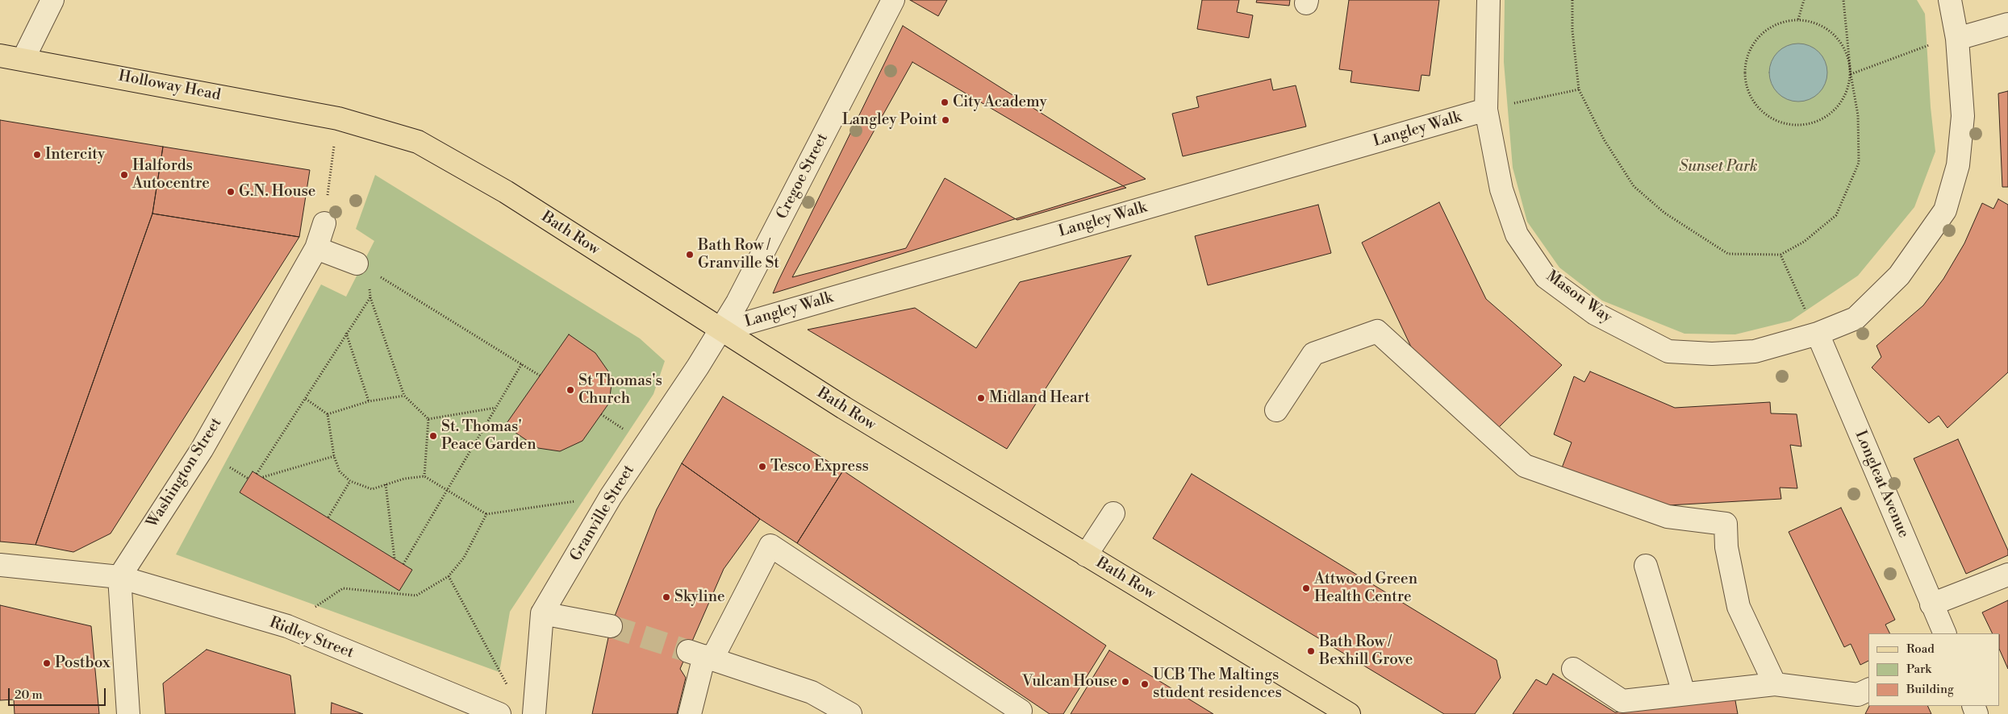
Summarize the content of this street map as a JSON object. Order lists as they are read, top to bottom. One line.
{"streets":{"main road":["Holloway Head","Bath Row"],"street":["Langley Walk","Cregoe Street","Mason Way","Washington Street","Longleat Avenue","Granville Street","Ridley Street"]},"crossings":[["Holloway Head","Bath Row"],["Langley Walk","Cregoe Street"],["Langley Walk","Bath Row"],["Langley Walk","Mason Way"],["Langley Walk","Granville Street"],["Cregoe Street","Bath Row"],["Cregoe Street","Granville Street"],["Bath Row","Granville Street"],["Mason Way","Longleat Avenue"],["Washington Street","Ridley Street"]],"parks":["Sunset Park"],"places":["City Academy","Langley Point","Intercity","Halfords Autocentre","G.N. House","Bath Row / Granville St","St Thomas's Church","Midland Heart","St. Thomas' Peace Garden","Tesco Express","Attwood Green Health Centre","Skyline","Bath Row / Bexhill Grove","Postbox","Vulcan House","UCB The Maltings student residences"],"legend":["Road","Park","Building"],"scale_bar":"20 m"}
